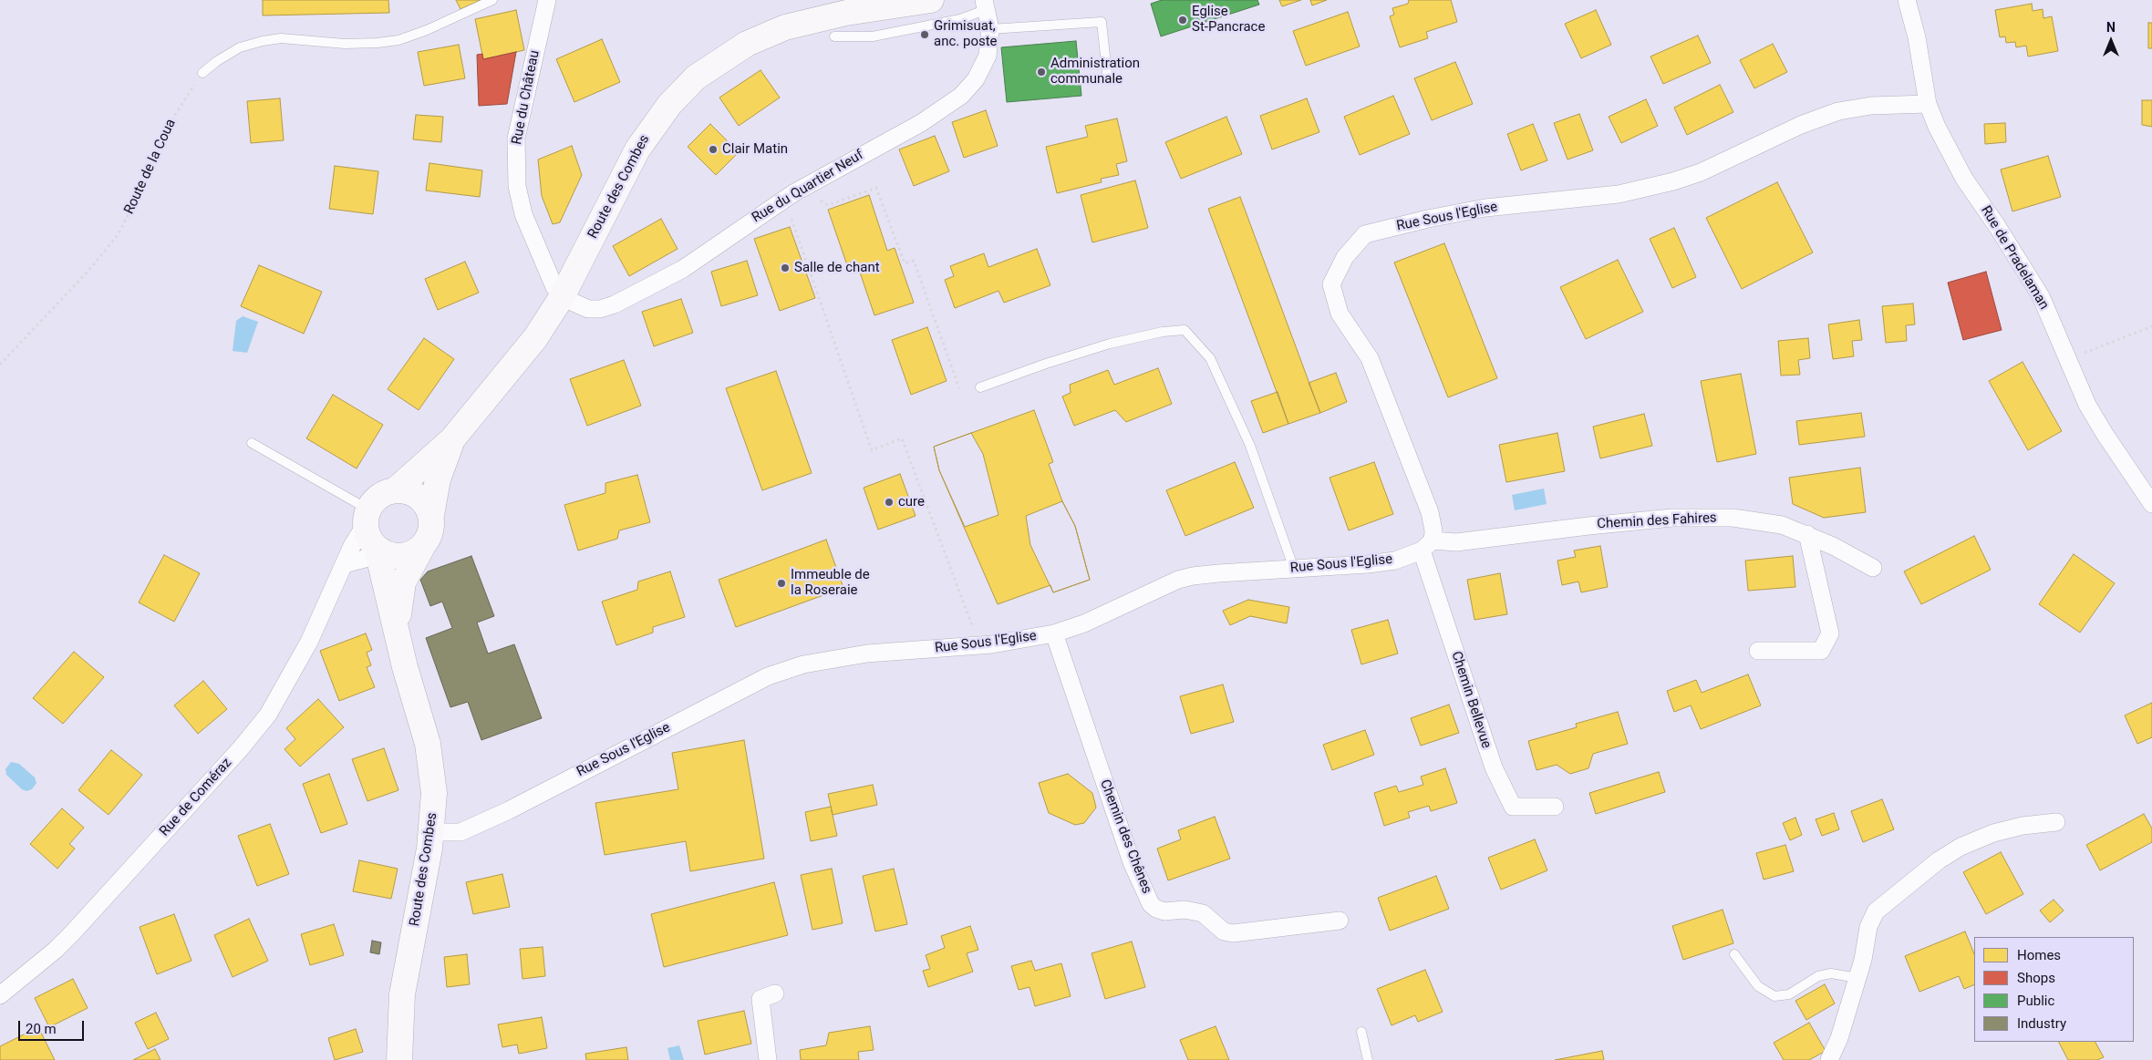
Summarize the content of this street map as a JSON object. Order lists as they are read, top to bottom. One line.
{"streets":{"street":["Rue du Château","Route des Combes","Rue du Quartier Neuf","Rue Sous l'Eglise","Rue de Pradelaman","Chemin des Fahires","Chemin Bellevue","Rue de Coméraz","Chemin des Chênes"],"path":["Route de la Coua"]},"crossings":[["Rue du Château","Route des Combes"],["Rue du Château","Rue du Quartier Neuf"],["Route des Combes","Rue du Quartier Neuf"],["Route des Combes","Rue Sous l'Eglise"],["Route des Combes","Rue de Coméraz"],["Rue Sous l'Eglise","Rue de Pradelaman"],["Rue Sous l'Eglise","Chemin des Fahires"],["Rue Sous l'Eglise","Chemin Bellevue"],["Rue Sous l'Eglise","Chemin des Chênes"],["Chemin des Fahires","Chemin Bellevue"]],"places":["Eglise St-Pancrace","Grimisuat, anc. poste","Administration communale","Clair Matin","Salle de chant","cure","Immeuble de la Roseraie"],"legend":["Homes","Shops","Public","Industry"],"scale_bar":"20 m","north":"top"}
